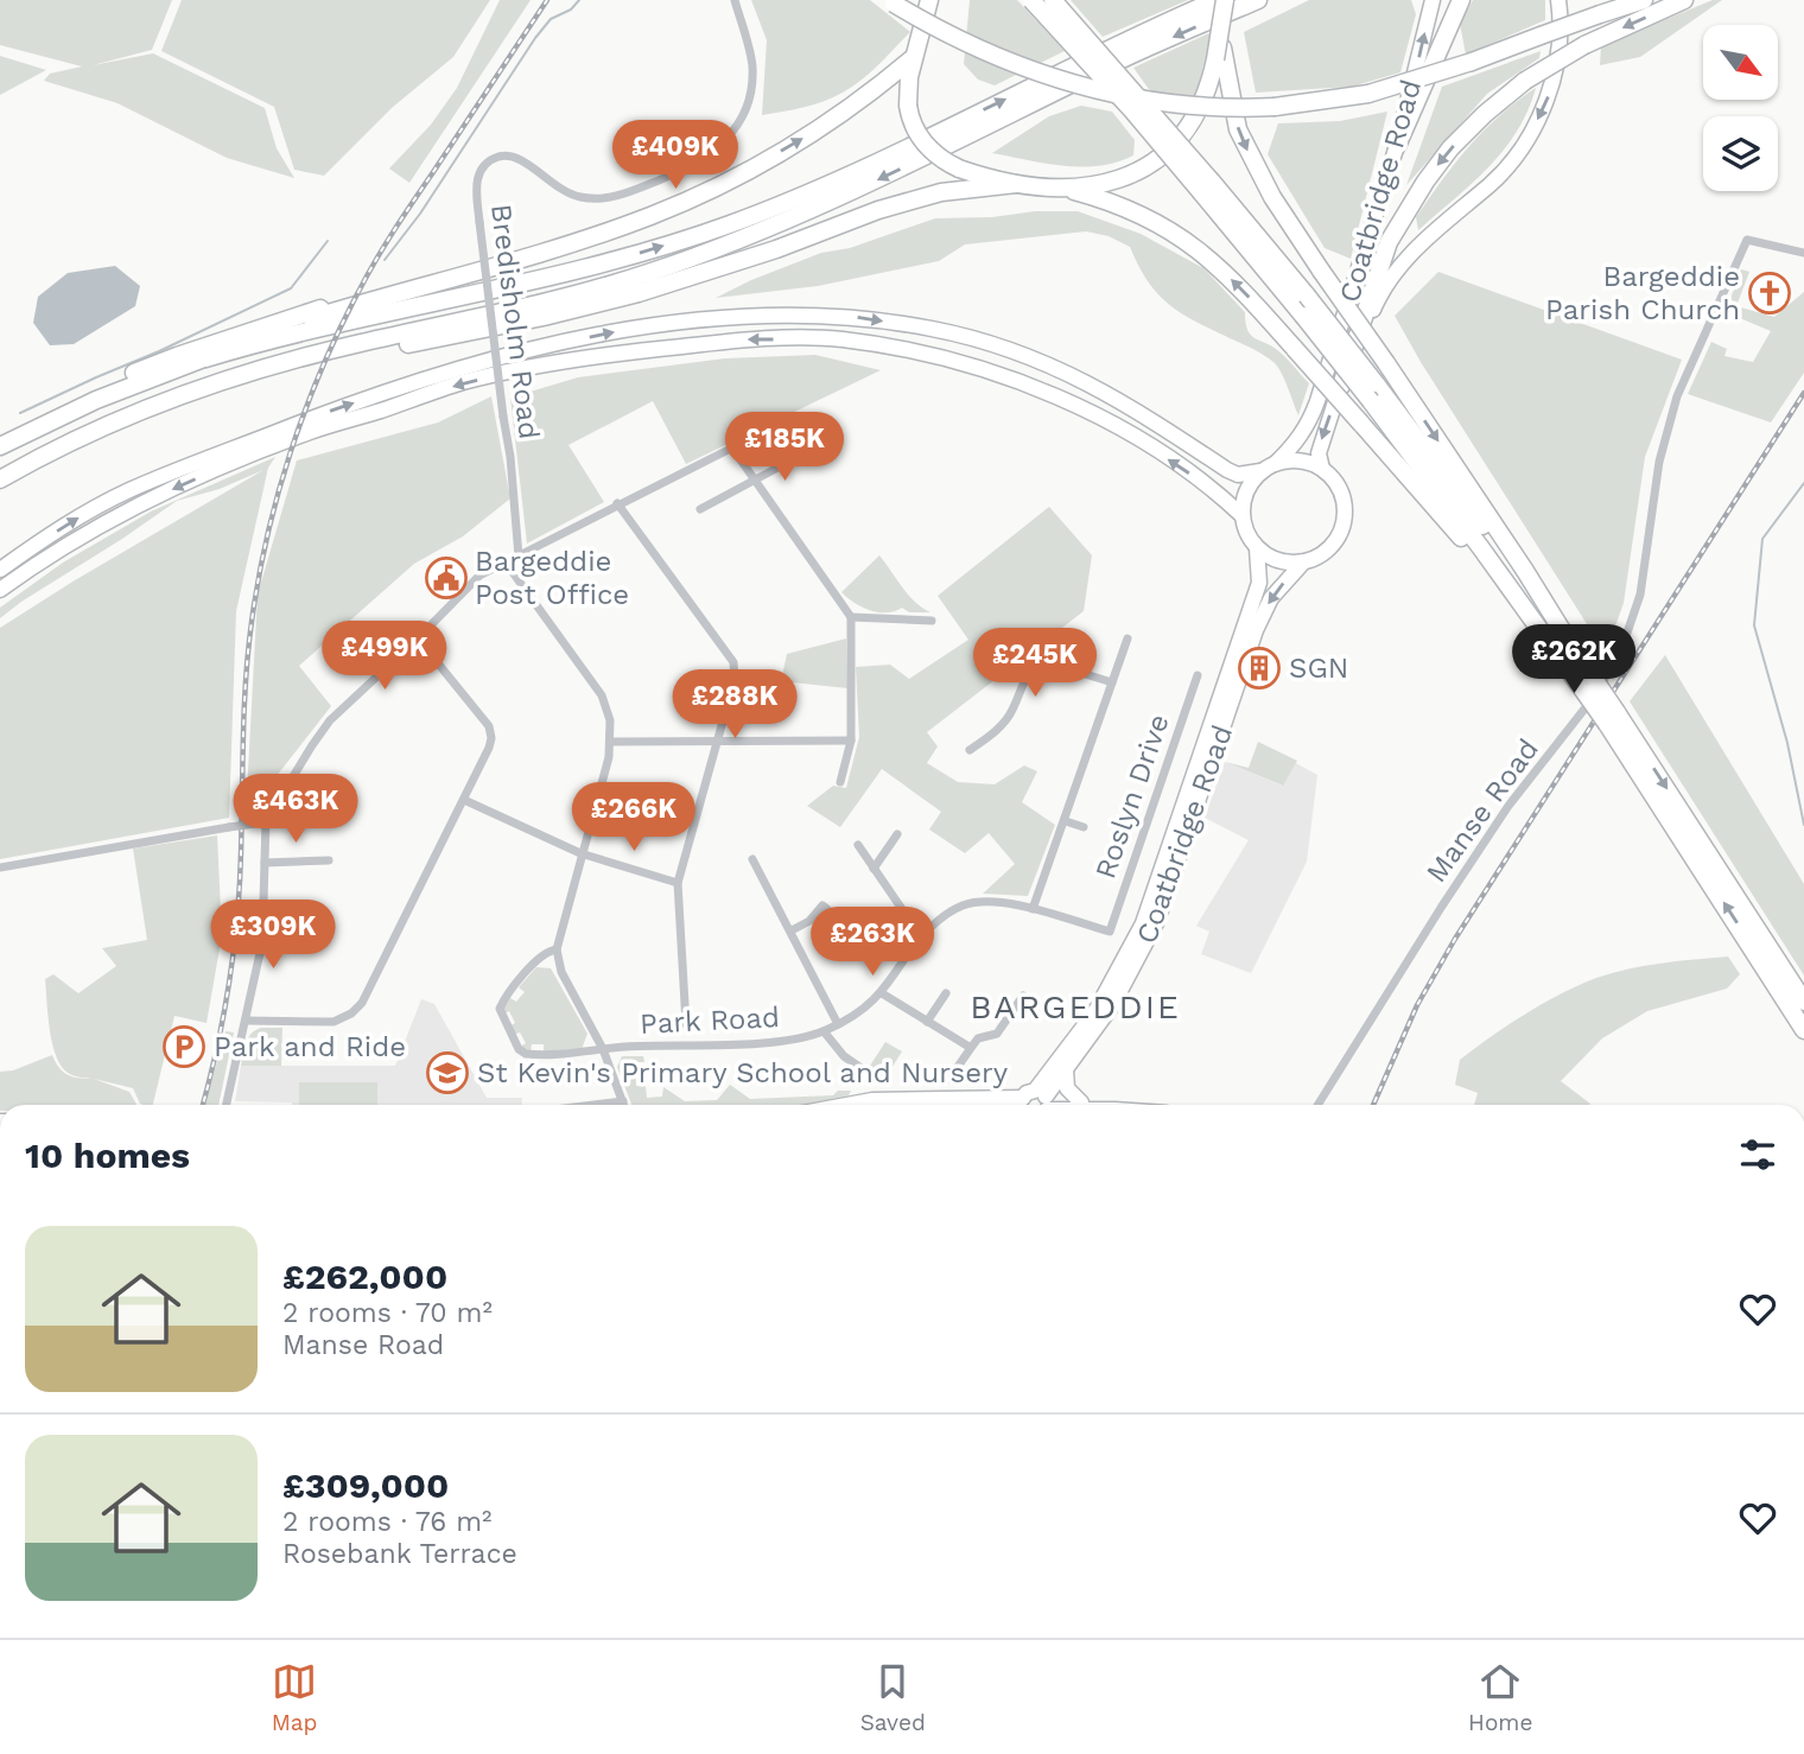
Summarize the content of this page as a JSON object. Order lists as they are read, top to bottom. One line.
{"streets":{"main road":["Coatbridge Road"],"street":["Bredisholm Road","Roslyn Drive","Manse Road","Park Road"]},"crossings":[["Roslyn Drive","Park Road"]],"districts":["BARGEDDIE"],"places":{"church":["Bargeddie Parish Church"],"public building":["Bargeddie Post Office"],"building":["SGN"],"parking":["Park and Ride"],"school or university":["St Kevin's Primary School and Nursery"]},"north":"bottom right","page":{"price":["£409K","£185K","£499K","£262K","£245K","£288K","£463K","£266K","£309K","£263K"],"heading":"10 homes","list":[{"name":"£262,000","note":"2 rooms · 70 m² · Manse Road"},{"name":"£309,000","note":"2 rooms · 76 m² · Rosebank Terrace"}],"tabs":["Map","Saved","Home"]}}
